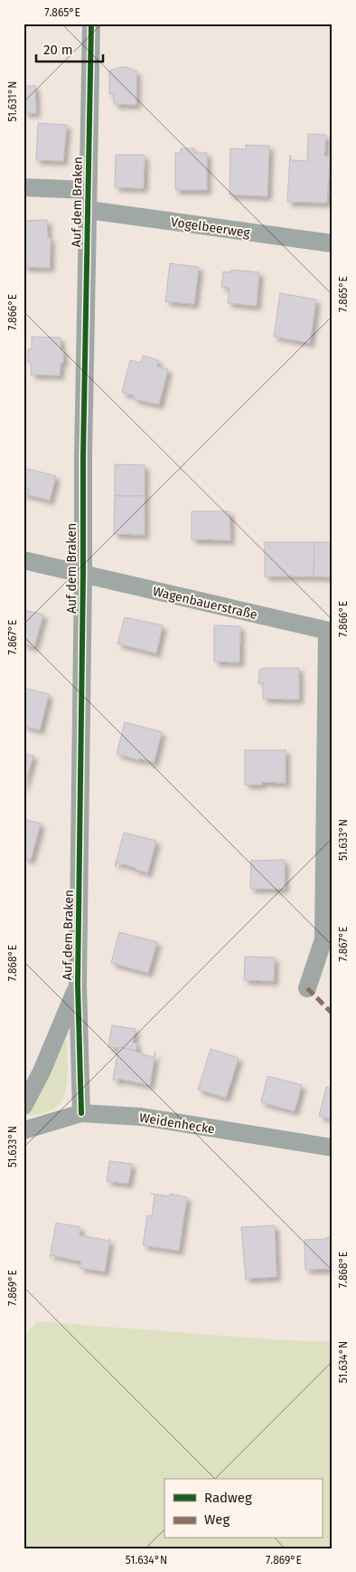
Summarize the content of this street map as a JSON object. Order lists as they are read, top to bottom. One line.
{"streets":{"street":["Auf dem Braken","Vogelbeerweg","Wagenbauerstraße","Weidenhecke"]},"crossings":[["Auf dem Braken","Vogelbeerweg"],["Auf dem Braken","Wagenbauerstraße"],["Auf dem Braken","Weidenhecke"]],"legend":["Radweg","Weg"],"scale_bar":"20 m","coordinates":["7.865°E","51.631°N","7.866°E","7.867°E","51.633°N","7.868°E","7.869°E","51.634°N"]}
